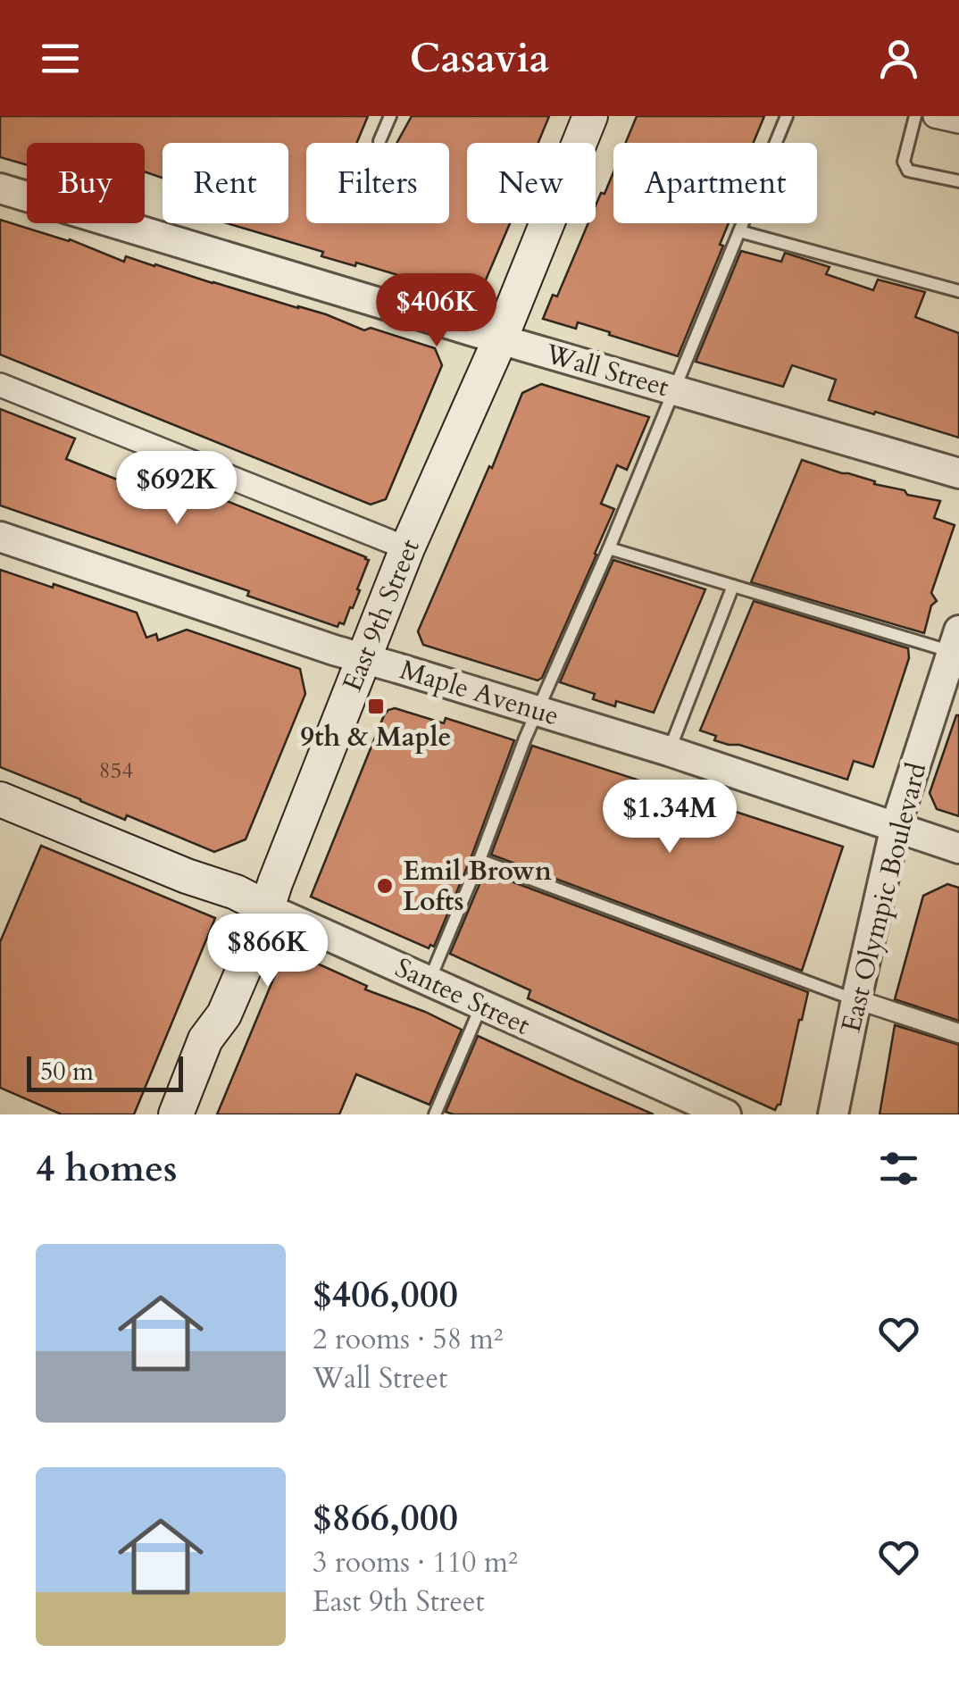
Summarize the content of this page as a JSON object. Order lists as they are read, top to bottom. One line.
{"streets":{"main road":["East 9th Street","Santee Street"],"street":["Wall Street","Maple Avenue","East Olympic Boulevard"]},"crossings":[["Wall Street","East 9th Street"],["East 9th Street","Maple Avenue"],["East 9th Street","Santee Street"],["Maple Avenue","East Olympic Boulevard"]],"places":{"transit":["9th & Maple"],"other":["Emil Brown Lofts"]},"house_numbers":["854"],"scale_bar":"50 m","page":{"header":"Casavia","chip":["Buy","Rent","Filters","New","Apartment"],"price":["$406K","$692K","$1.34M","$866K"],"scale":"50 m","heading":"4 homes","list":[{"name":"$406,000","note":"2 rooms · 58 m² · Wall Street"},{"name":"$866,000","note":"3 rooms · 110 m² · East 9th Street"}]}}
